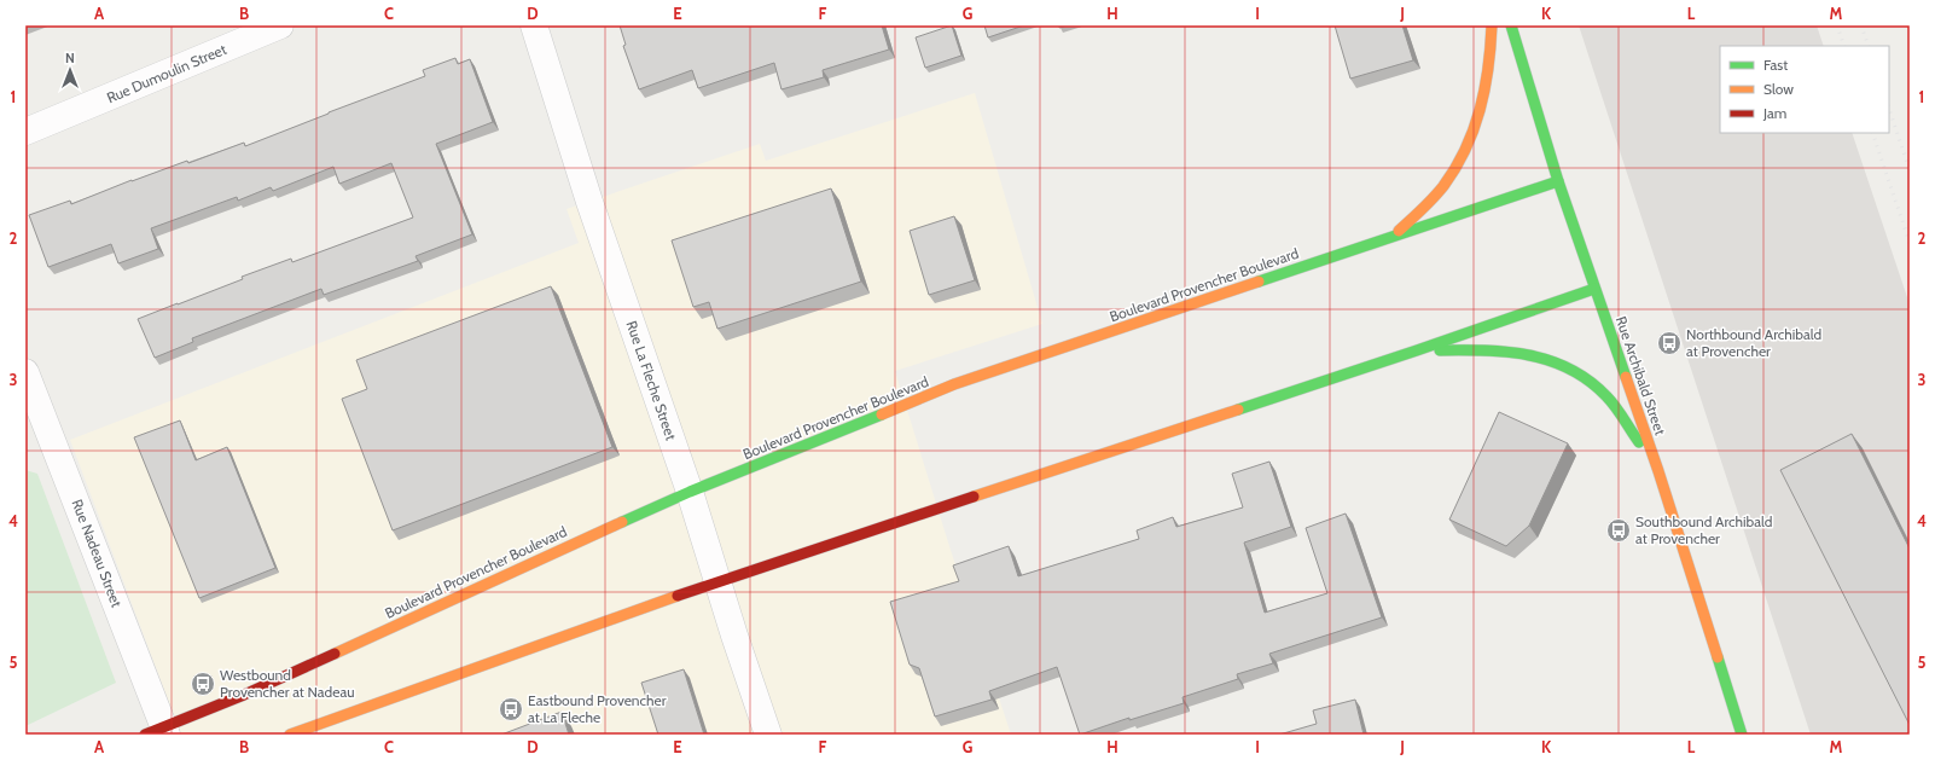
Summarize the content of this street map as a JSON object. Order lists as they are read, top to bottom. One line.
{"streets":{"main road":["Boulevard Provencher Boulevard","Rue Archibald Street"],"street":["Rue Dumoulin Street","Rue La Fleche Street","Rue Nadeau Street"]},"crossings":[["Boulevard Provencher Boulevard","Rue Archibald Street"],["Boulevard Provencher Boulevard","Rue La Fleche Street"],["Boulevard Provencher Boulevard","Rue Nadeau Street"]],"places":{"bus stop":["Northbound Archibald at Provencher","Southbound Archibald at Provencher","Westbound Provencher at Nadeau","Eastbound Provencher at La Fleche"]},"legend":["Fast","Slow","Jam"],"north":"top","grid":{"columns":["A","B","C","D","E","F","G","H","I","J","K","L","M"],"rows":["1","2","3","4","5"]}}
